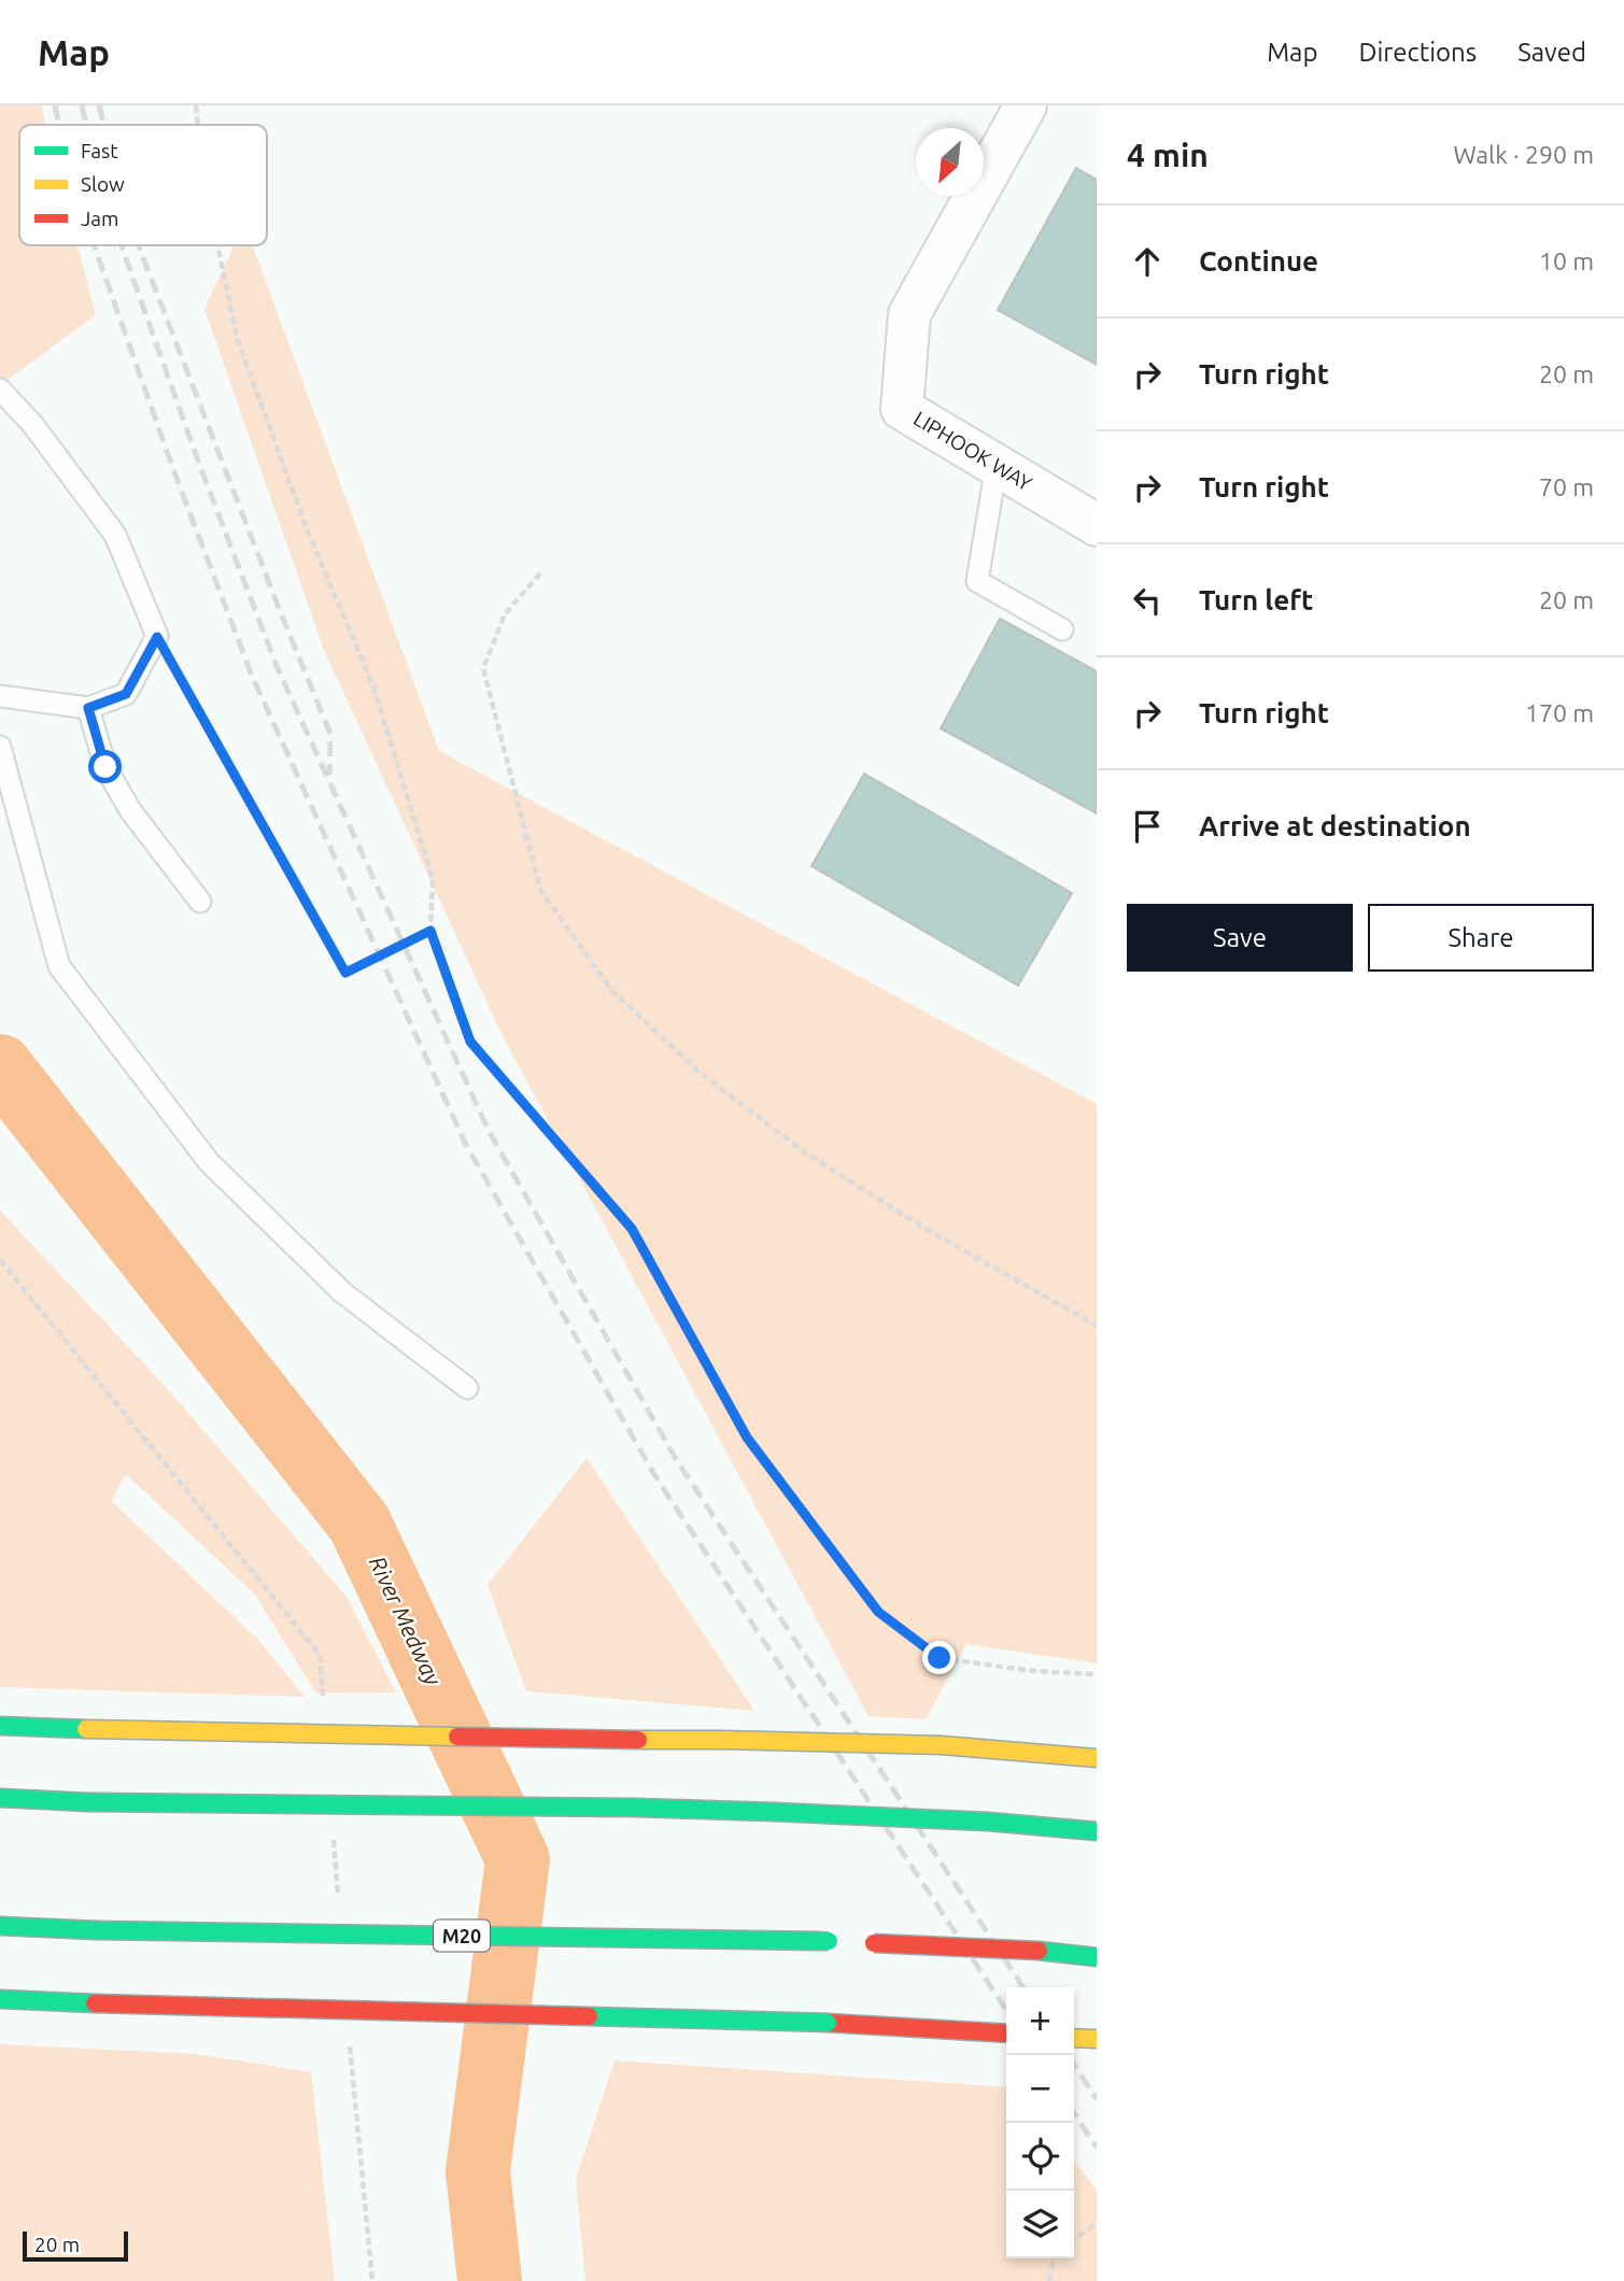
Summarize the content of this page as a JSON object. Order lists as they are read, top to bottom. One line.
{"streets":{"highway":["M20"],"street":["LIPHOOK WAY"]},"water":["River Medway"],"legend":["Fast","Slow","Jam"],"scale_bar":"20 m","north":"bottom left","page":{"header":"Map","nav":["Map","Directions","Saved"],"heading":["4 min","Walk · 290 m"],"list":[["Continue","10 m"],["Turn right","20 m"],["Turn right","70 m"],["Turn left","20 m"],["Turn right","170 m"],"Arrive at destination"],"buttons":["Save","Share"],"map_buttons":["+","−"],"scale":"20 m"}}
